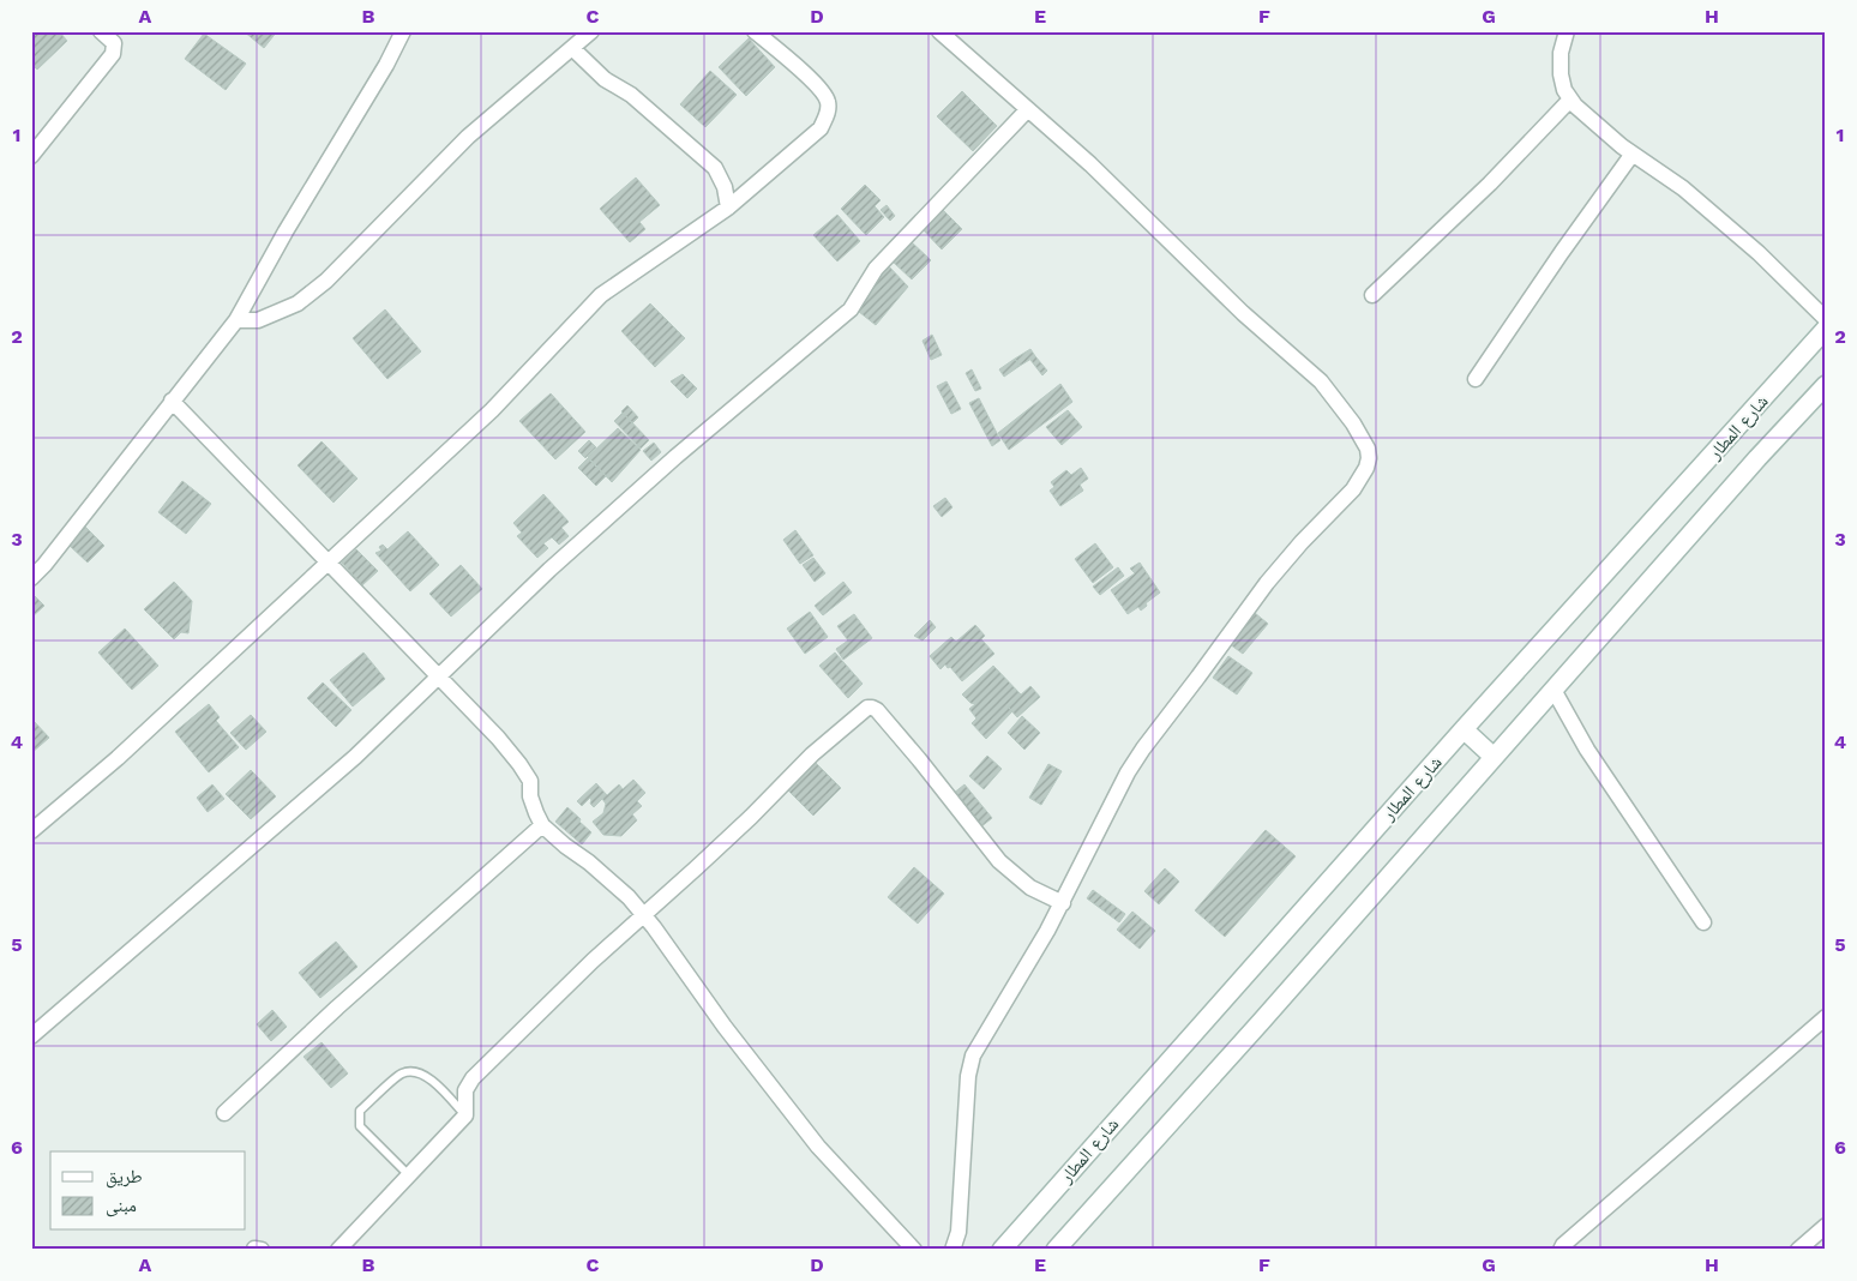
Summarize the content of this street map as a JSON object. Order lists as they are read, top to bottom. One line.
{"streets":{"street":["شارع المطار"]},"legend":["طريق","مبنى"],"grid":{"columns":["A","B","C","D","E","F","G","H"],"rows":["1","2","3","4","5","6"]}}
